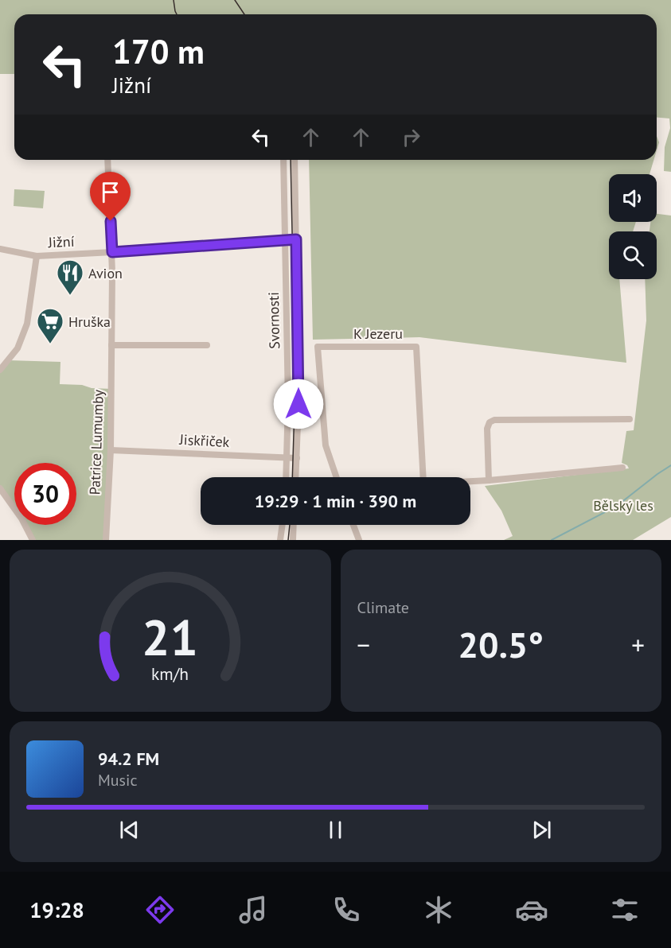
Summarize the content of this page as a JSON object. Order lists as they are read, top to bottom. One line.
{"streets":{"street":["Jižní","Svornosti","K Jezeru","Jiskřiček","Patrice Lumumby"]},"crossings":[["Jižní","Svornosti"],["Jižní","Patrice Lumumby"],["Svornosti","Jiskřiček"],["Jiskřiček","Patrice Lumumby"]],"parks":["Bělský les"],"places":{"restaurant":["Avion"],"supermarket":["Hruška"]},"page":{"turn":["170 m","Jižní"],"limit":"30","trip":"19:29 · 1 min · 390 m","tile":"Climate","heat":["−","20.5°","+"],"song":["94.2 FM","Music"],"tabs":"19:28","gauge":["21","km/h"]}}
